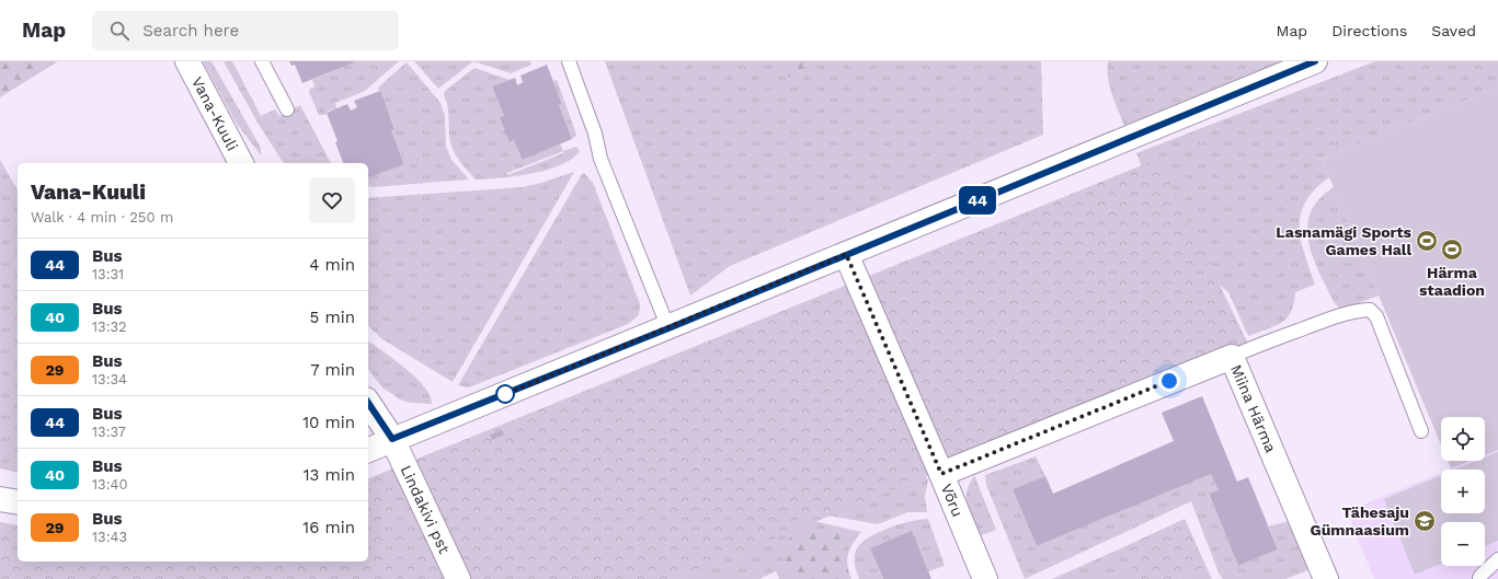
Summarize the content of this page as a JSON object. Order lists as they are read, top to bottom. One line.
{"streets":{"street":["Vana-Kuuli","Miina Härma","Võru","Lindakivi pst"]},"crossings":[["Miina Härma","Võru"]],"places":{"sports":["Lasnamägi Sports Games Hall","Härma staadion"],"school or university":["Tähesaju Gümnaasium"]},"lines":["bus line 44"],"page":{"header":"Map","search":"Search here","nav":["Map","Directions","Saved"],"on_map":"44","heading":["Vana-Kuuli","Walk · 4 min · 250 m"],"list":[{"mark":"44","name":"Bus","note":"13:31","value":"4 min"},{"mark":"40","name":"Bus","note":"13:32","value":"5 min"},{"mark":"29","name":"Bus","note":"13:34","value":"7 min"},{"mark":"44","name":"Bus","note":"13:37","value":"10 min"},{"mark":"40","name":"Bus","note":"13:40","value":"13 min"},{"mark":"29","name":"Bus","note":"13:43","value":"16 min"}],"map_buttons":["+","−"]}}
